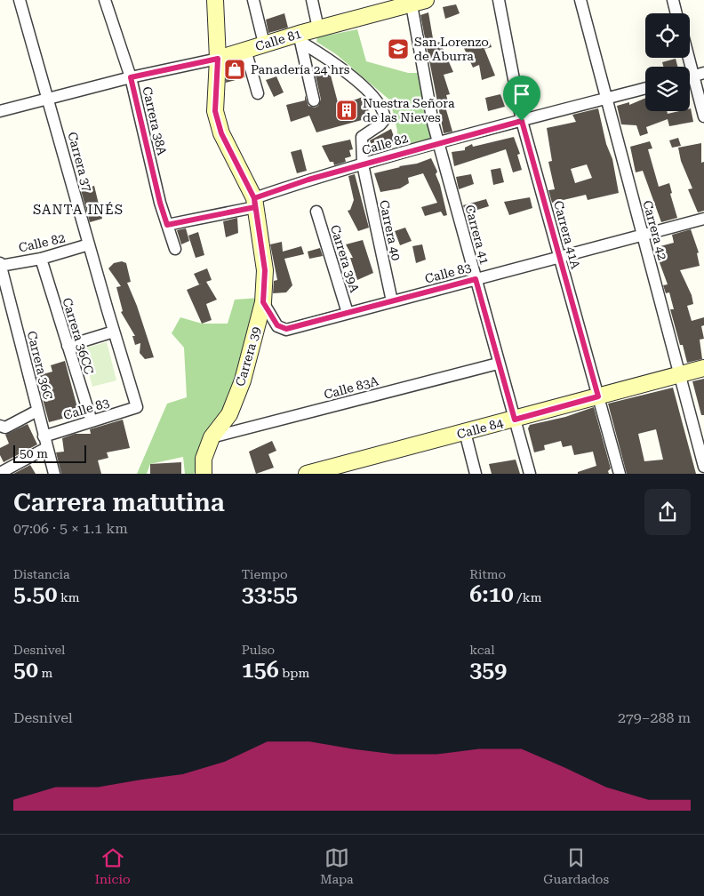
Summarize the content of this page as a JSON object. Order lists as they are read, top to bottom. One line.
{"streets":{"street":["Calle 81","Carrera 38A","Calle 82","Carrera 37","Carrera 40","Carrera 42","Carrera 41","Carrera 41A","Carrera 39A","Calle 83","Carrera 36CC","Carrera 39","Carrera 36C","Calle 83A","Calle 84"]},"crossings":[["Calle 81","Carrera 38A"],["Calle 81","Carrera 37"],["Calle 81","Carrera 40"],["Calle 81","Carrera 41"],["Calle 81","Carrera 39"],["Carrera 38A","Calle 82"],["Calle 82","Carrera 37"],["Calle 82","Carrera 40"],["Calle 82","Carrera 42"],["Calle 82","Carrera 41"],["Calle 82","Carrera 41A"],["Calle 82","Carrera 36CC"],["Calle 82","Carrera 39"],["Calle 82","Carrera 36C"],["Carrera 37","Calle 83"],["Carrera 40","Calle 83"],["Carrera 42","Calle 83"],["Carrera 42","Calle 84"],["Carrera 41","Calle 83"],["Carrera 41","Calle 83A"],["Carrera 41","Calle 84"],["Carrera 41A","Calle 83"],["Carrera 41A","Calle 84"],["Carrera 39A","Calle 83"],["Calle 83","Carrera 36CC"],["Calle 83","Carrera 39"],["Calle 83","Carrera 36C"],["Carrera 39","Calle 83A"]],"districts":["SANTA INÉS"],"places":{"school or university":["San Lorenzo de Aburra"],"shop":["Panadería 24 hrs"],"building":["Nuestra Señora de las Nieves"]},"scale_bar":"50 m","page":{"scale":"50 m","heading":["Carrera matutina","07:06 · 5 × 1.1 km"],"stats":[["Distancia","5.50 km"],["Tiempo","33:55"],["Ritmo","6:10 /km"],["Desnivel","50 m"],["Pulso","156 bpm"],["kcal","359"]],"chart":["Desnivel","279–288 m"],"tabs":["Inicio","Mapa","Guardados"]}}
